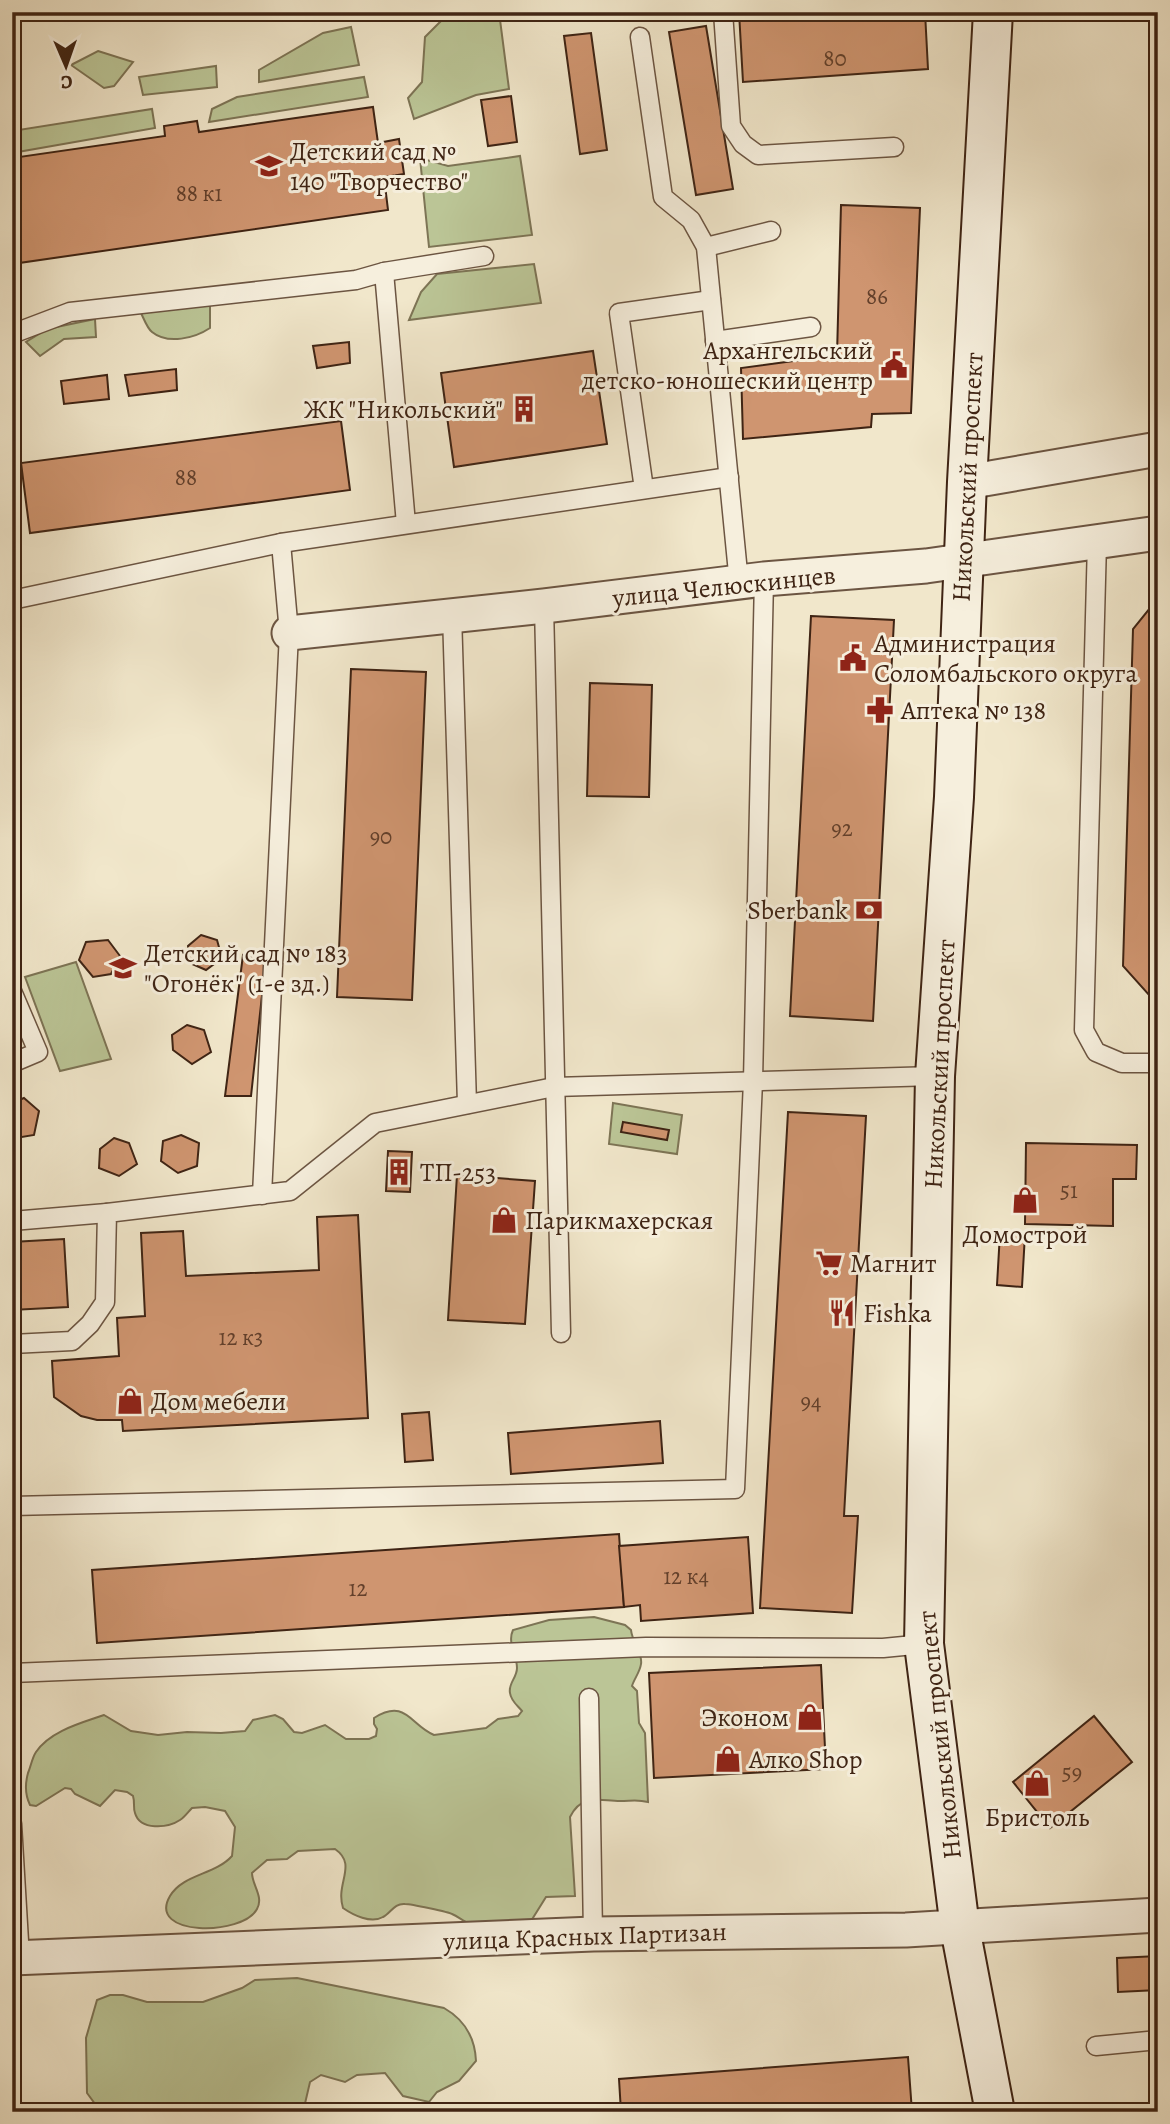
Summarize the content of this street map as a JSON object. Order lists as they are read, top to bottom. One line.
{"streets":{"main road":["Никольский проспект"],"street":["улица Челюскинцев","улица Красных Партизан"]},"crossings":[["Никольский проспект","улица Челюскинцев"],["Никольский проспект","улица Красных Партизан"]],"places":{"school or university":["Детский сад № 140 \"Творчество\"","Детский сад № 183 \"Огонёк\" (1-е зд.)"],"public building":["Архангельский детско-юношеский центр","Администрация Соломбальского округа"],"building":["ЖК \"Никольский\"","ТП-253"],"pharmacy":["Аптека № 138"],"bank":["Sberbank"],"shop":["Домострой","Парикмахерская","Дом мебели","Эконом","Алко Shop","Бристоль"],"supermarket":["Магнит"],"restaurant":["Fishka"]},"house_numbers":["80","88 к1","86","88","92","90","51","12 к3","94","12 к4","12","59"],"north":"bottom"}
